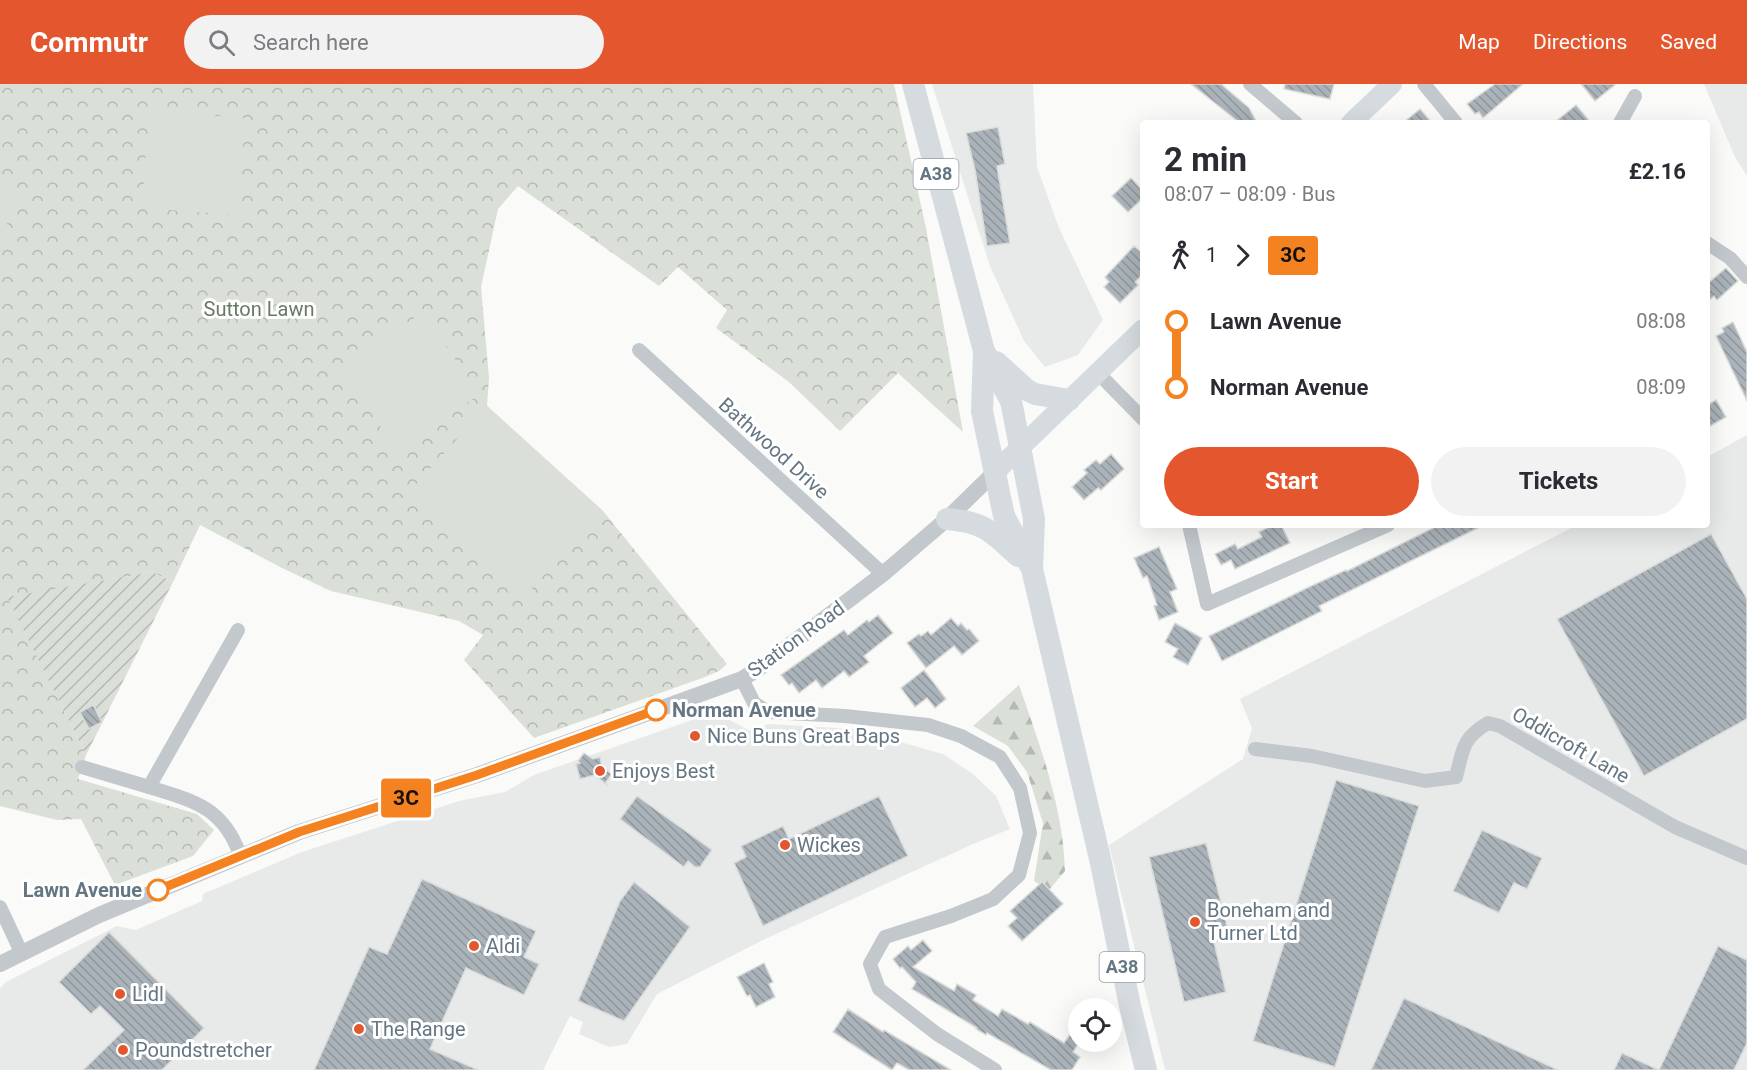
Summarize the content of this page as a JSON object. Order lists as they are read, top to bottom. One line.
{"streets":{"highway":["A38"],"main road":["Station Road"],"street":["Bathwood Drive","Oddicroft Lane"]},"crossings":[["A38","Station Road"],["Bathwood Drive","Station Road"]],"parks":["Sutton Lawn"],"places":["Norman Avenue","Nice Buns Great Baps","Enjoys Best","Wickes","Lawn Avenue","Boneham and Turner Ltd","Aldi","Lidl","The Range","Poundstretcher"],"lines":["bus line 3C"],"page":{"header":"Commutr","search":"Search here","nav":["Map","Directions","Saved"],"on_map":"3C","heading":["2 min","08:07 – 08:09 · Bus","£2.16"],"legs":["1","3C"],"list":[{"name":"Lawn Avenue","value":"08:08"},{"name":"Norman Avenue","value":"08:09"}],"buttons":["Start","Tickets"]}}
